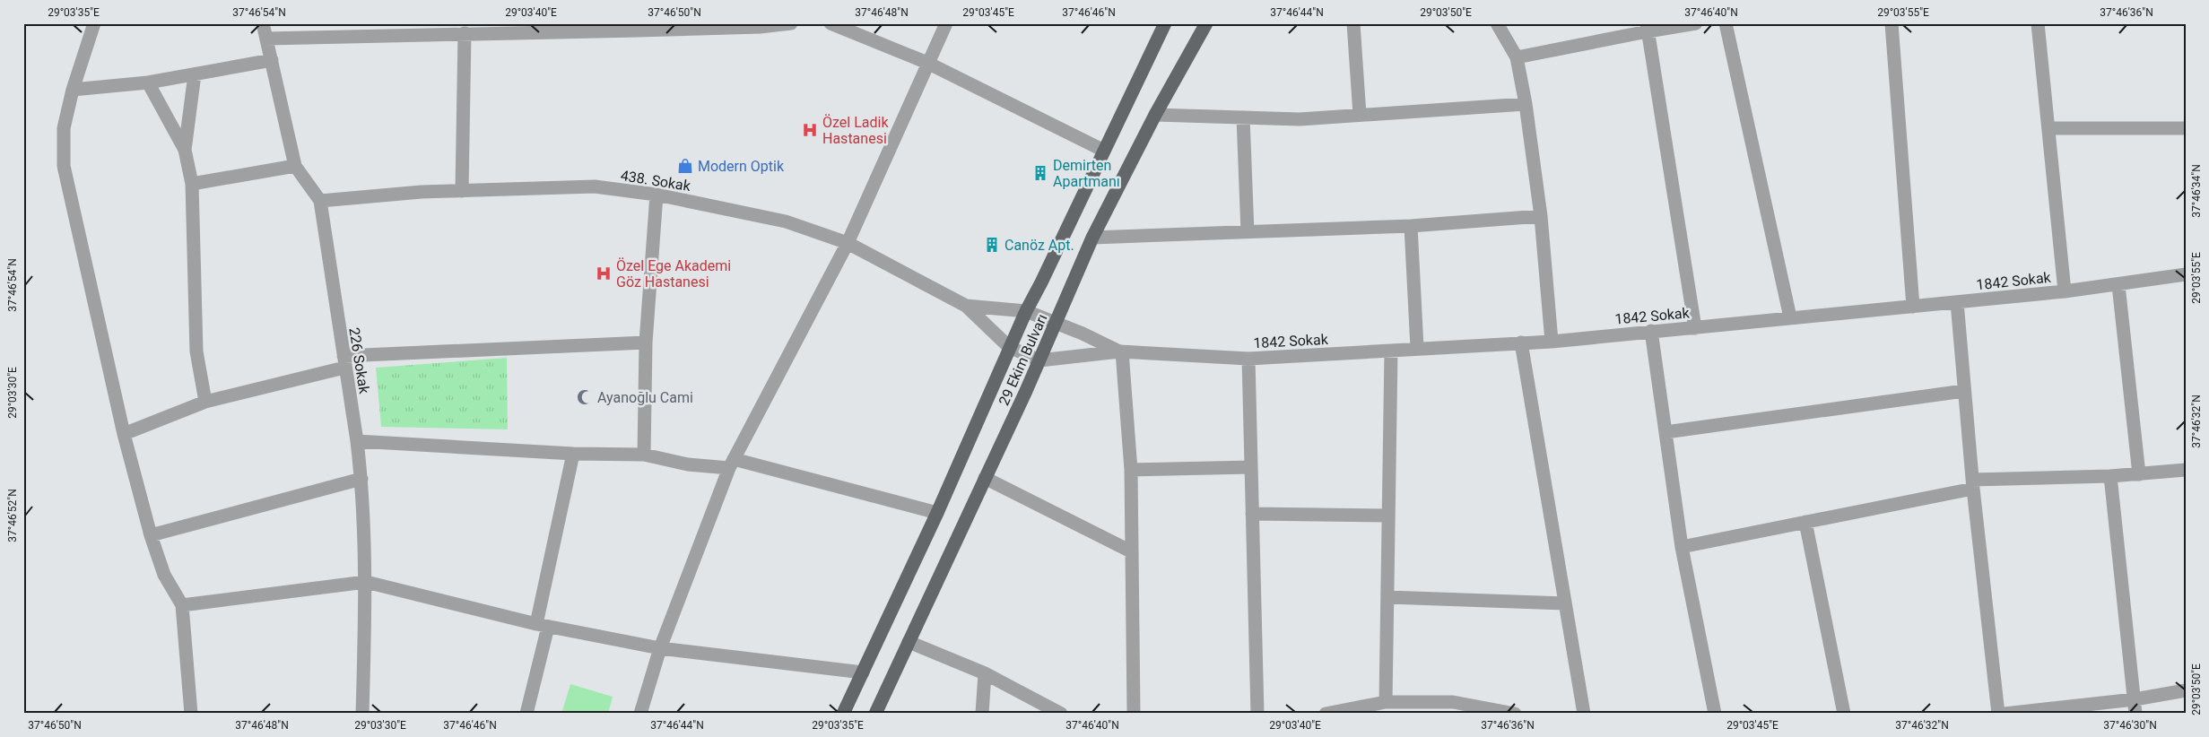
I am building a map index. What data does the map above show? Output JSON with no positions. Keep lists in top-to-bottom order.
{
  "streets": {
    "main road": ["29 Ekim Bulvarı"],
    "street": ["438. Sokak", "1842 Sokak", "226 Sokak"]
  },
  "crossings": [
    ["438. Sokak", "226 Sokak"]
  ],
  "places": {
    "hospital": ["Özel Ladik Hastanesi", "Özel Ege Akademi Göz Hastanesi"],
    "shop": ["Modern Optik"],
    "building": ["Demirten Apartmanı", "Canöz Apt."],
    "mosque": ["Ayanoğlu Cami"]
  },
  "coordinates": [
    "29°03'35\"E",
    "37°46'54\"N",
    "29°03'40\"E",
    "37°46'50\"N",
    "37°46'48\"N",
    "29°03'45\"E",
    "37°46'46\"N",
    "37°46'44\"N",
    "29°03'50\"E",
    "37°46'40\"N",
    "29°03'55\"E",
    "37°46'36\"N",
    "37°46'34\"N",
    "29°03'30\"E",
    "37°46'32\"N",
    "37°46'52\"N",
    "37°46'30\"N"
  ]
}
